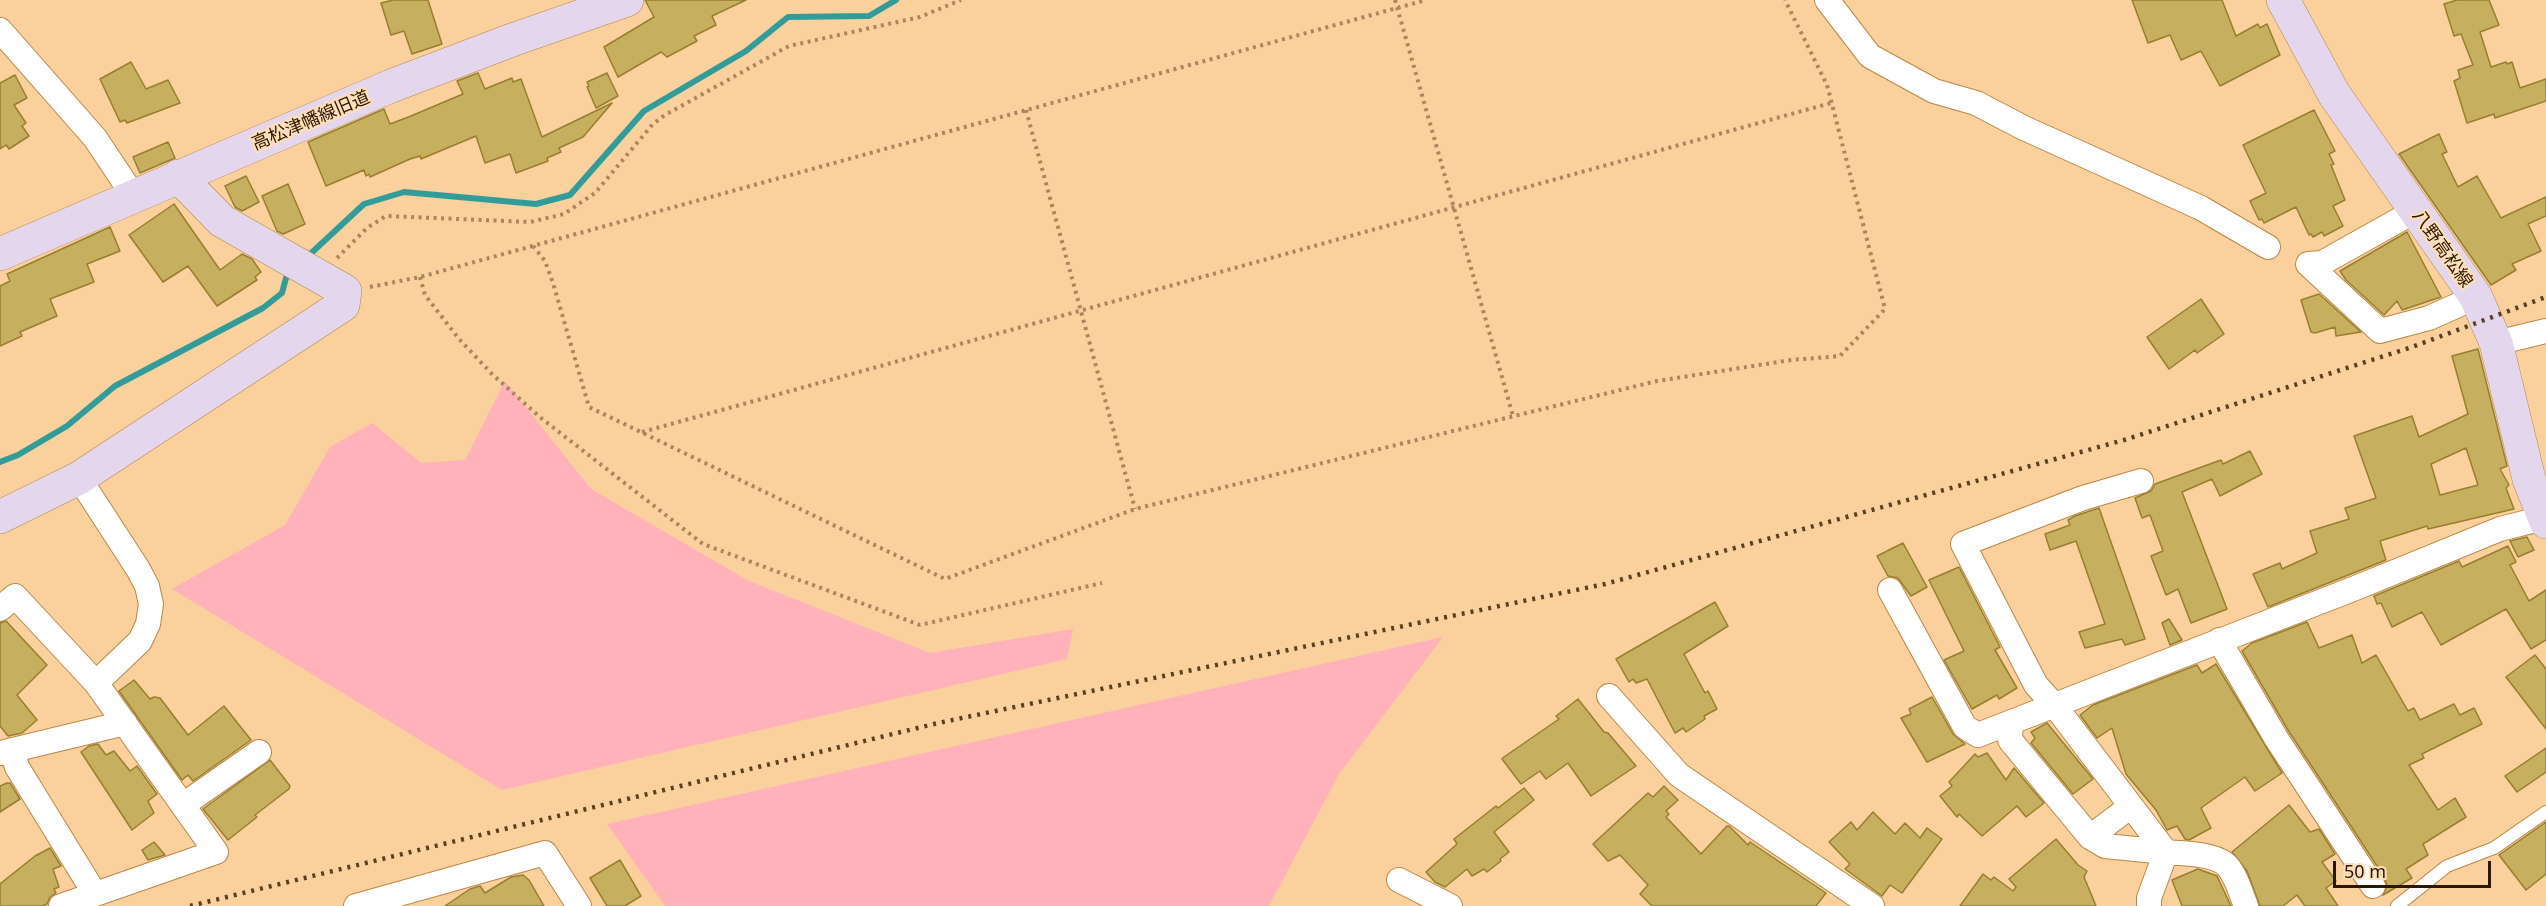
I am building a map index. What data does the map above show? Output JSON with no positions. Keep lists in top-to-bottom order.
{
  "streets": {
    "street": ["高松津幡線旧道", "八野高松線"]
  },
  "scale_bar": "50 m"
}
